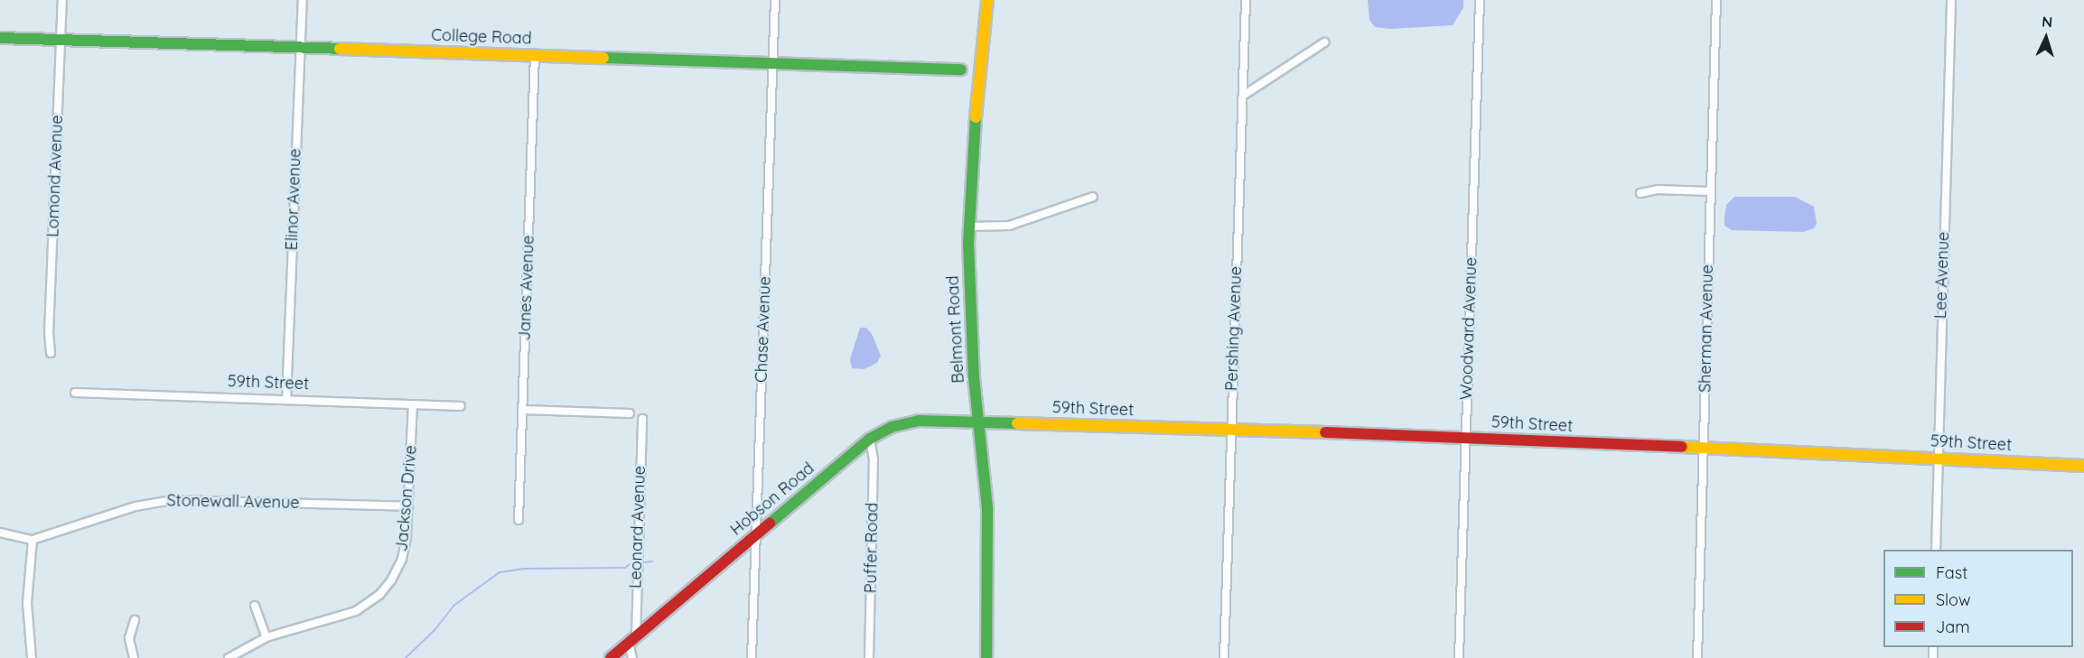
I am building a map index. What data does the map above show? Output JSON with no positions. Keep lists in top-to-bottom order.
{
  "streets": {
    "street": [
      "College Road",
      "Lomond Avenue",
      "Elinor Avenue",
      "Lee Avenue",
      "Janes Avenue",
      "Pershing Avenue",
      "Woodward Avenue",
      "Sherman Avenue",
      "Chase Avenue",
      "Belmont Road",
      "59th Street",
      "Jackson Drive",
      "Hobson Road",
      "Stonewall Avenue",
      "Leonard Avenue",
      "Puffer Road"
    ]
  },
  "crossings": [
    ["College Road", "Lomond Avenue"],
    ["College Road", "Elinor Avenue"],
    ["College Road", "Janes Avenue"],
    ["College Road", "Chase Avenue"],
    ["Elinor Avenue", "59th Street"],
    ["Lee Avenue", "59th Street"],
    ["Pershing Avenue", "59th Street"],
    ["Woodward Avenue", "59th Street"],
    ["Sherman Avenue", "59th Street"],
    ["Chase Avenue", "Hobson Road"],
    ["Belmont Road", "59th Street"],
    ["Belmont Road", "Hobson Road"],
    ["59th Street", "Jackson Drive"],
    ["59th Street", "Hobson Road"],
    ["Jackson Drive", "Stonewall Avenue"],
    ["Hobson Road", "Leonard Avenue"],
    ["Hobson Road", "Puffer Road"]
  ],
  "legend": ["Fast", "Slow", "Jam"],
  "north": "top"
}
